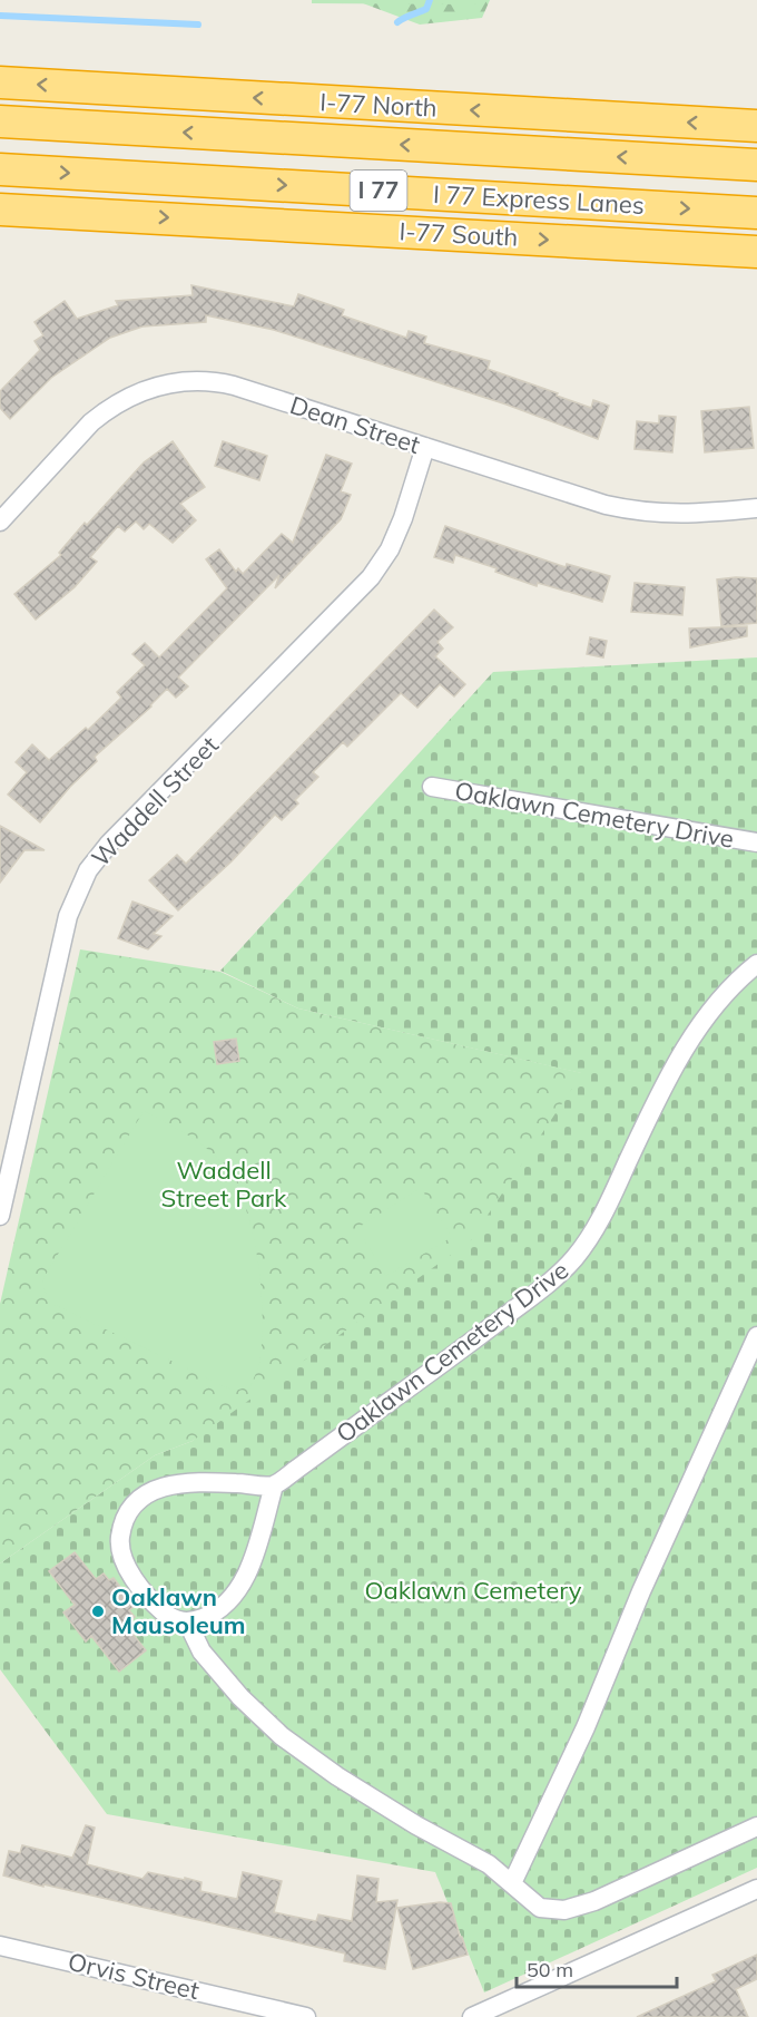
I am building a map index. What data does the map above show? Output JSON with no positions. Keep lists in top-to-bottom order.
{
  "streets": {
    "highway": [
      "I-77 North",
      "I 77",
      "I 77 Express Lanes",
      "I-77 South"
    ],
    "street": [
      "Dean Street",
      "Waddell Street",
      "Oaklawn Cemetery Drive",
      "Orvis Street"
    ]
  },
  "crossings": [
    ["Dean Street", "Waddell Street"]
  ],
  "one_way": ["I-77 North", "I-77 South"],
  "parks": ["Waddell Street Park", "Oaklawn Cemetery"],
  "places": ["Oaklawn Mausoleum"],
  "scale_bar": "50 m"
}
